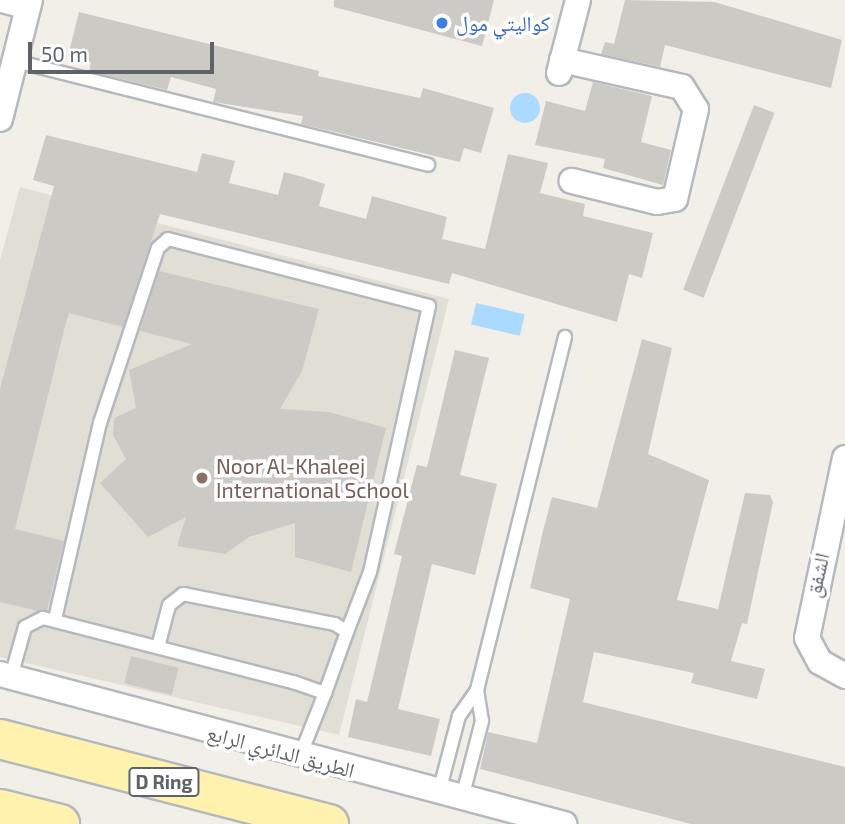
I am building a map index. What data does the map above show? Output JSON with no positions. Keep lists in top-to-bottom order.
{
  "streets": {
    "main road": ["D Ring"],
    "street": ["الشفق", "الطريق الدائري الرابع"]
  },
  "places": ["كواليتي مول", "Noor Al-Khaleej International School"],
  "scale_bar": "50 m"
}
